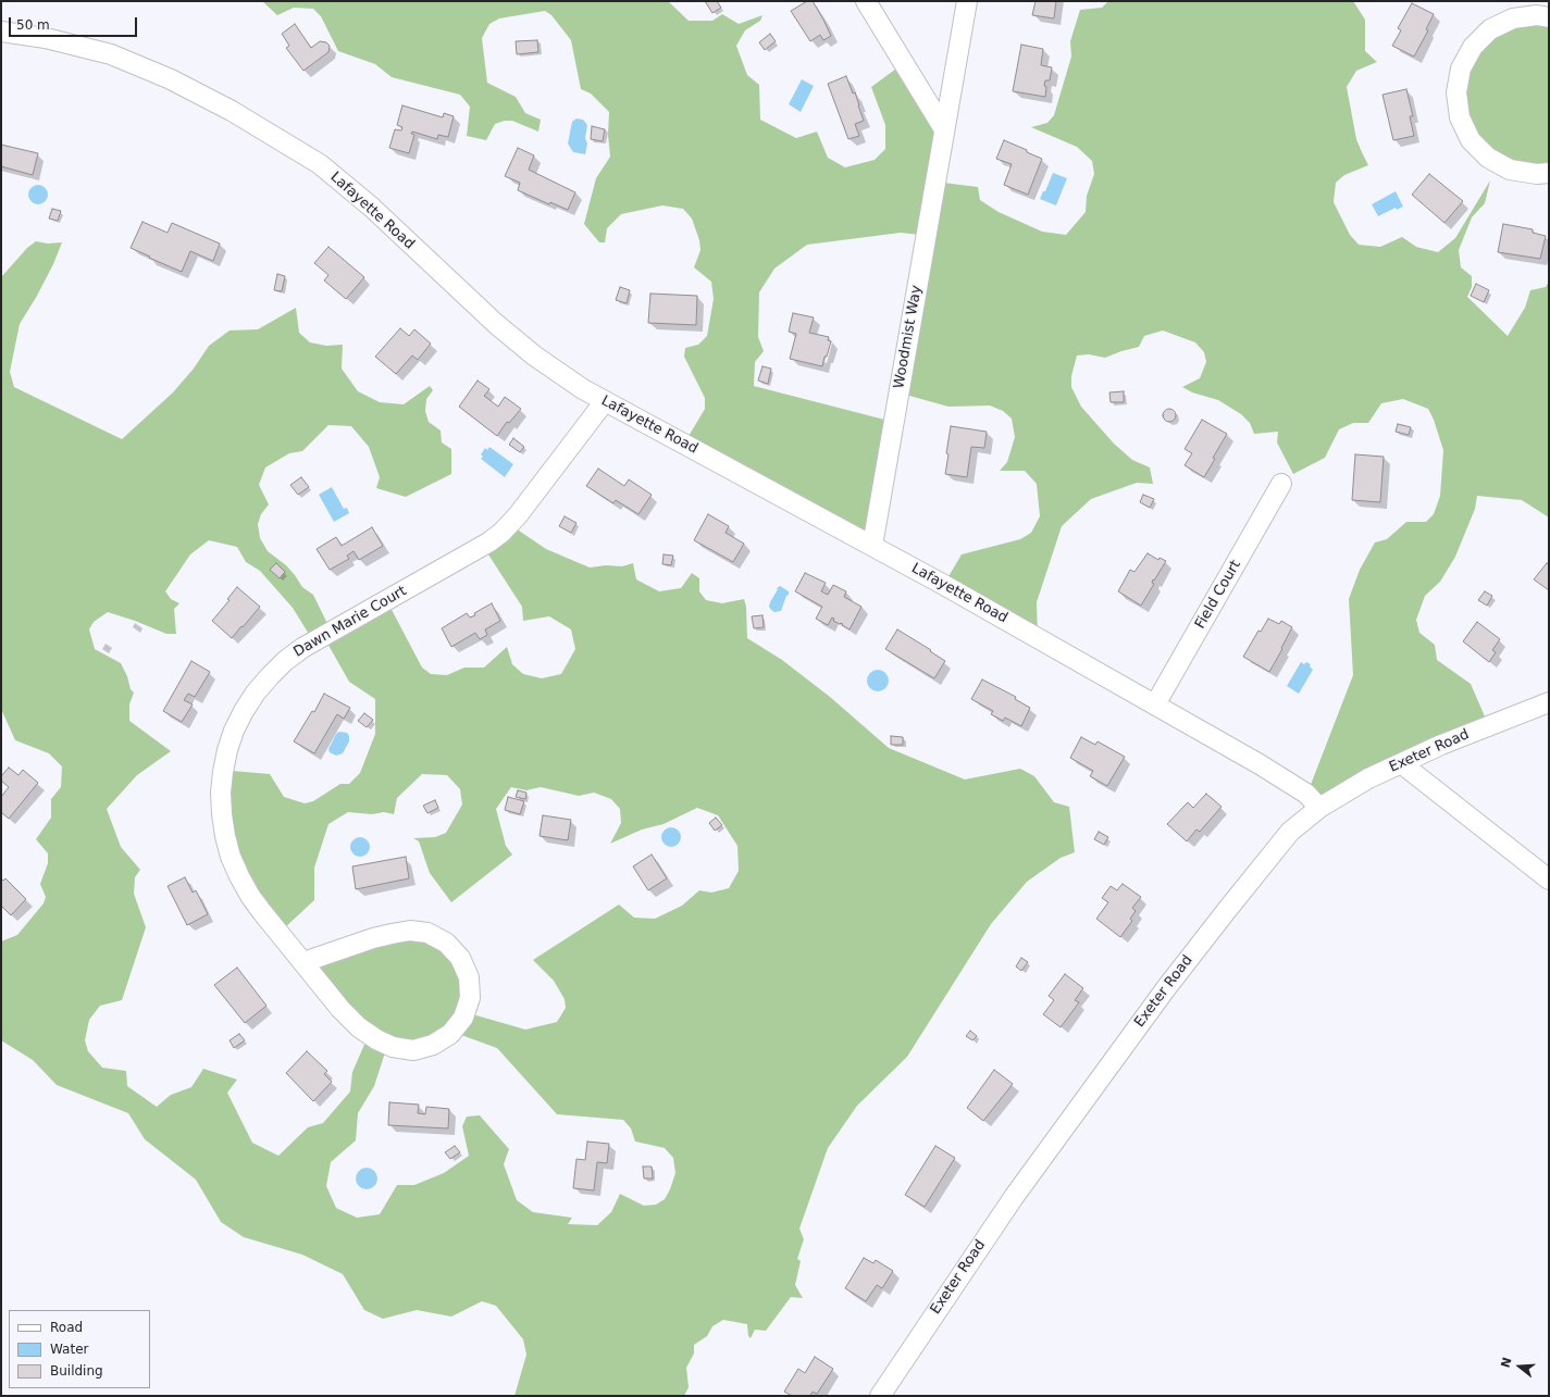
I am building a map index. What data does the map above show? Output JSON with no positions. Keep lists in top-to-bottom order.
{
  "streets": {
    "street": [
      "Lafayette Road",
      "Woodmist Way",
      "Field Court",
      "Dawn Marie Court",
      "Exeter Road"
    ]
  },
  "crossings": [
    ["Lafayette Road", "Woodmist Way"],
    ["Lafayette Road", "Field Court"],
    ["Lafayette Road", "Dawn Marie Court"],
    ["Lafayette Road", "Exeter Road"]
  ],
  "legend": ["Road", "Water", "Building"],
  "scale_bar": "50 m",
  "north": "left"
}
